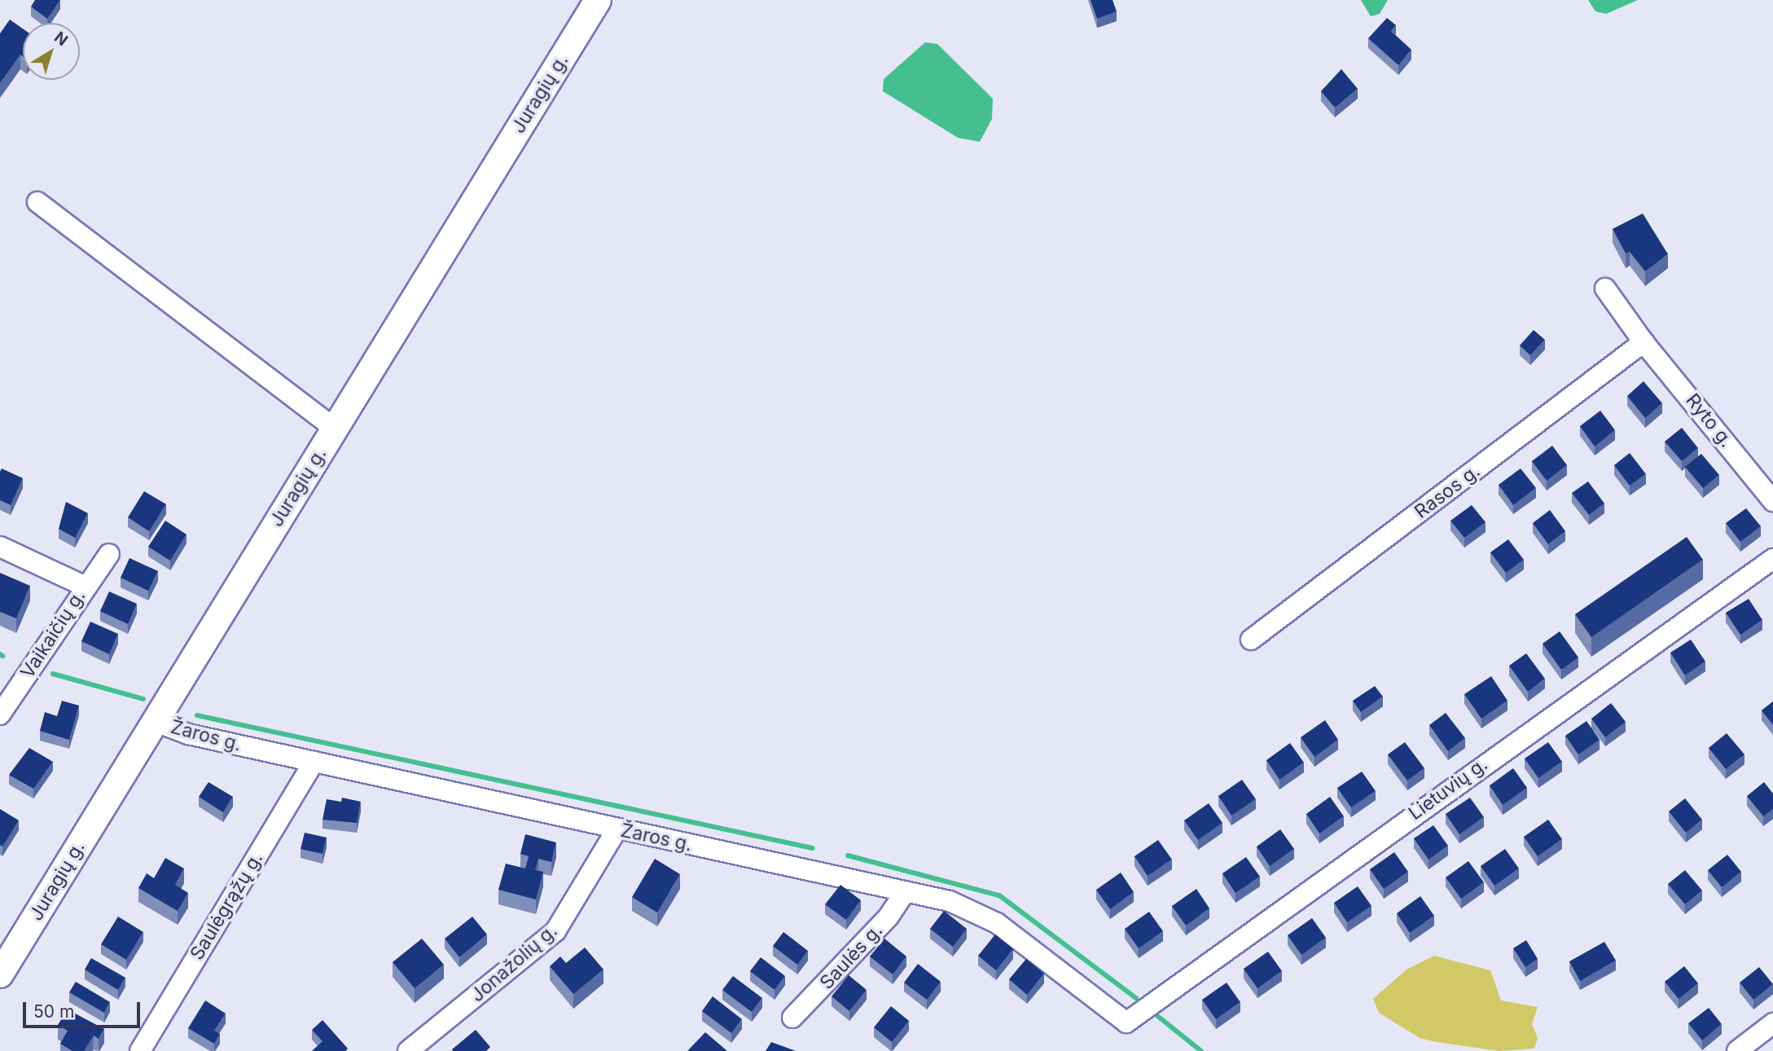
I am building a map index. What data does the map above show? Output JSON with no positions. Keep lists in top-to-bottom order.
{
  "streets": {
    "main road": ["Juragių g."],
    "street": [
      "Ryto g.",
      "Rasos g.",
      "Vaikaičių g.",
      "Žaros g.",
      "Lietuvių g.",
      "Saulėgrąžų g.",
      "Saulės g.",
      "Jonažolių g."
    ]
  },
  "crossings": [
    ["Juragių g.", "Žaros g."],
    ["Ryto g.", "Rasos g."],
    ["Žaros g.", "Lietuvių g."],
    ["Žaros g.", "Saulėgrąžų g."],
    ["Žaros g.", "Saulės g."],
    ["Žaros g.", "Jonažolių g."]
  ],
  "scale_bar": "50 m",
  "north": "top right"
}
